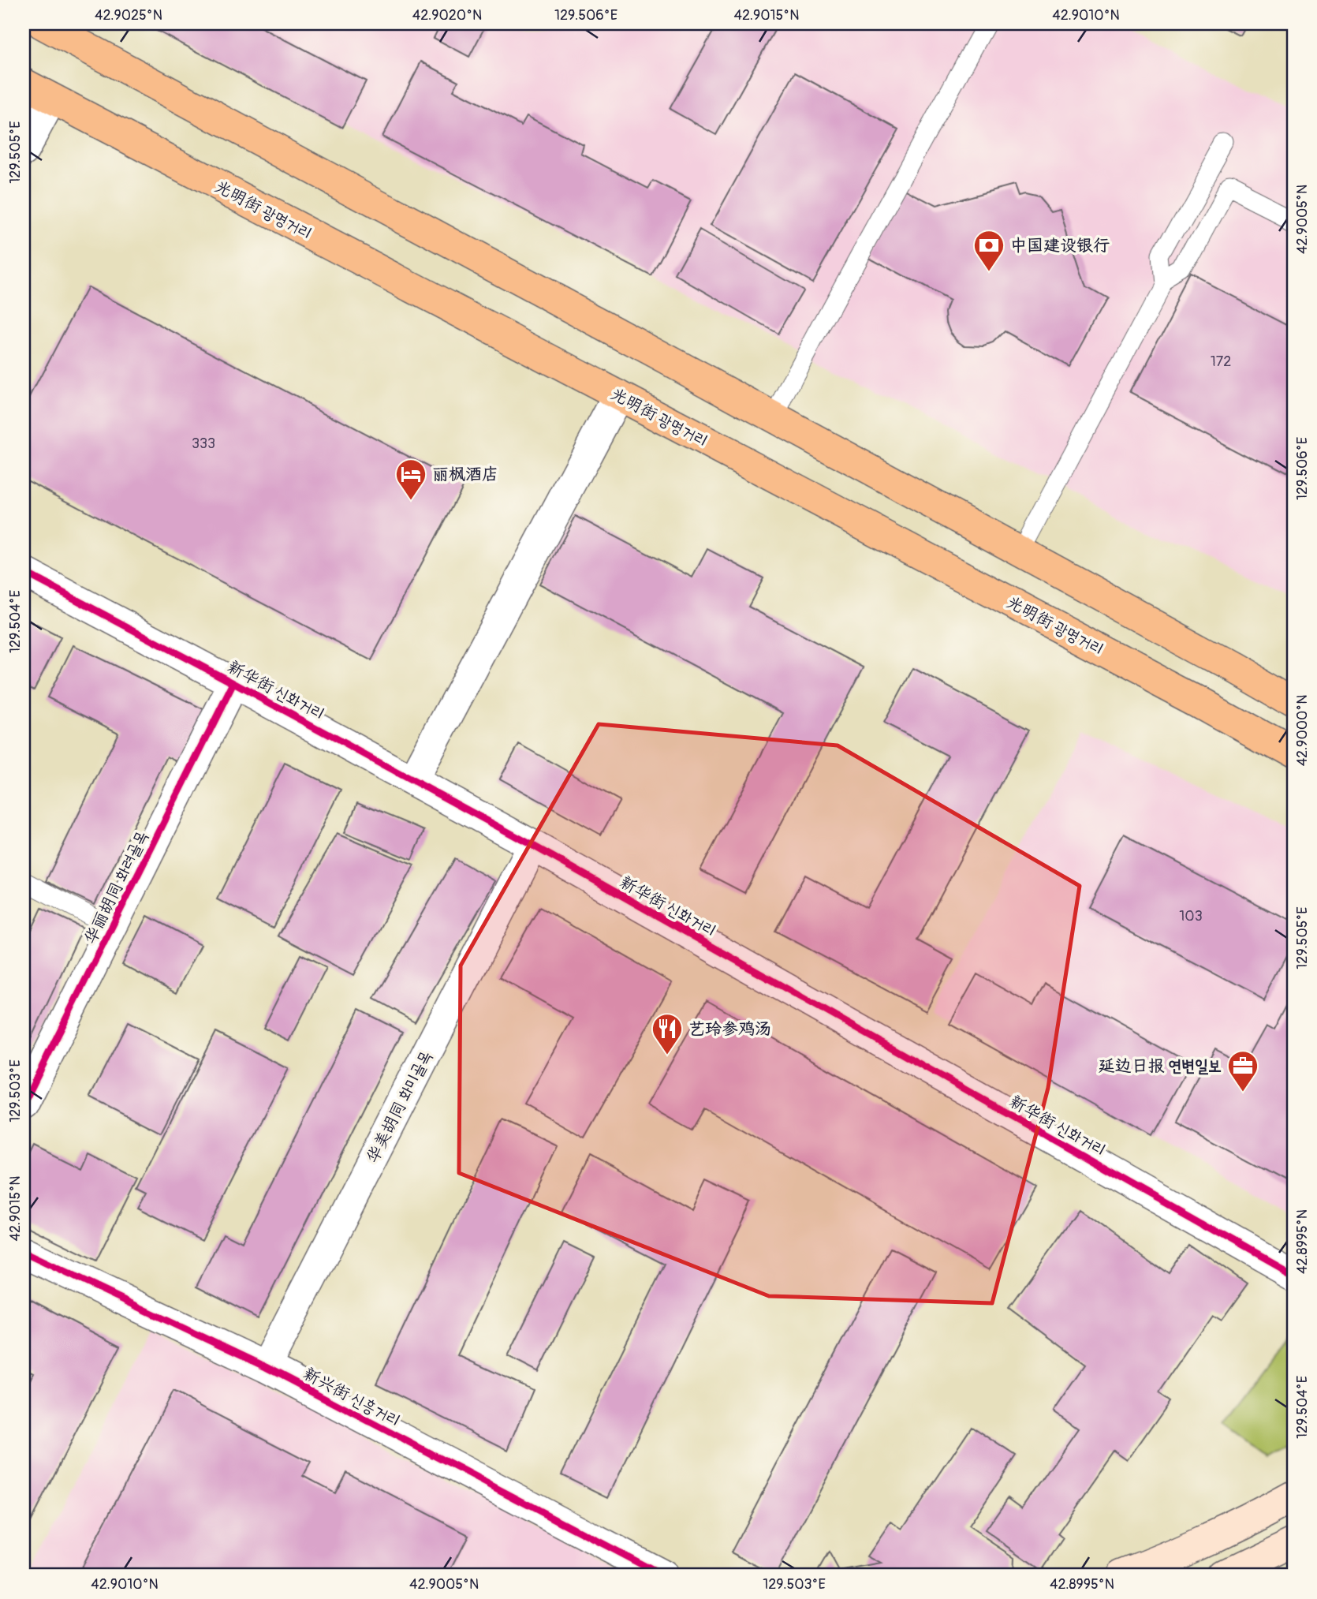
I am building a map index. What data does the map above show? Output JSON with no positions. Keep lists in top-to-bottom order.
{
  "streets": {
    "main road": ["光明街 광명거리"],
    "street": [
      "新华街 신화거리",
      "华丽胡同 화려골목",
      "华美胡同 화미골목",
      "新兴街 신흥거리"
    ]
  },
  "crossings": [
    ["新华街 신화거리", "华丽胡同 화려골목"],
    ["新华街 신화거리", "华美胡同 화미골목"],
    ["华美胡同 화미골목", "新兴街 신흥거리"]
  ],
  "places": {
    "bank": ["中国建设银行"],
    "hotel": ["丽枫酒店"],
    "restaurant": ["艺玲参鸡汤"],
    "office": ["延边日报 연변일보"]
  },
  "house_numbers": ["172", "333", "103"],
  "coordinates": [
    "42.9025°N",
    "42.9020°N",
    "129.506°E",
    "42.9015°N",
    "42.9010°N",
    "129.505°E",
    "42.9005°N",
    "129.504°E",
    "42.9000°N",
    "129.503°E",
    "42.8995°N"
  ]
}
